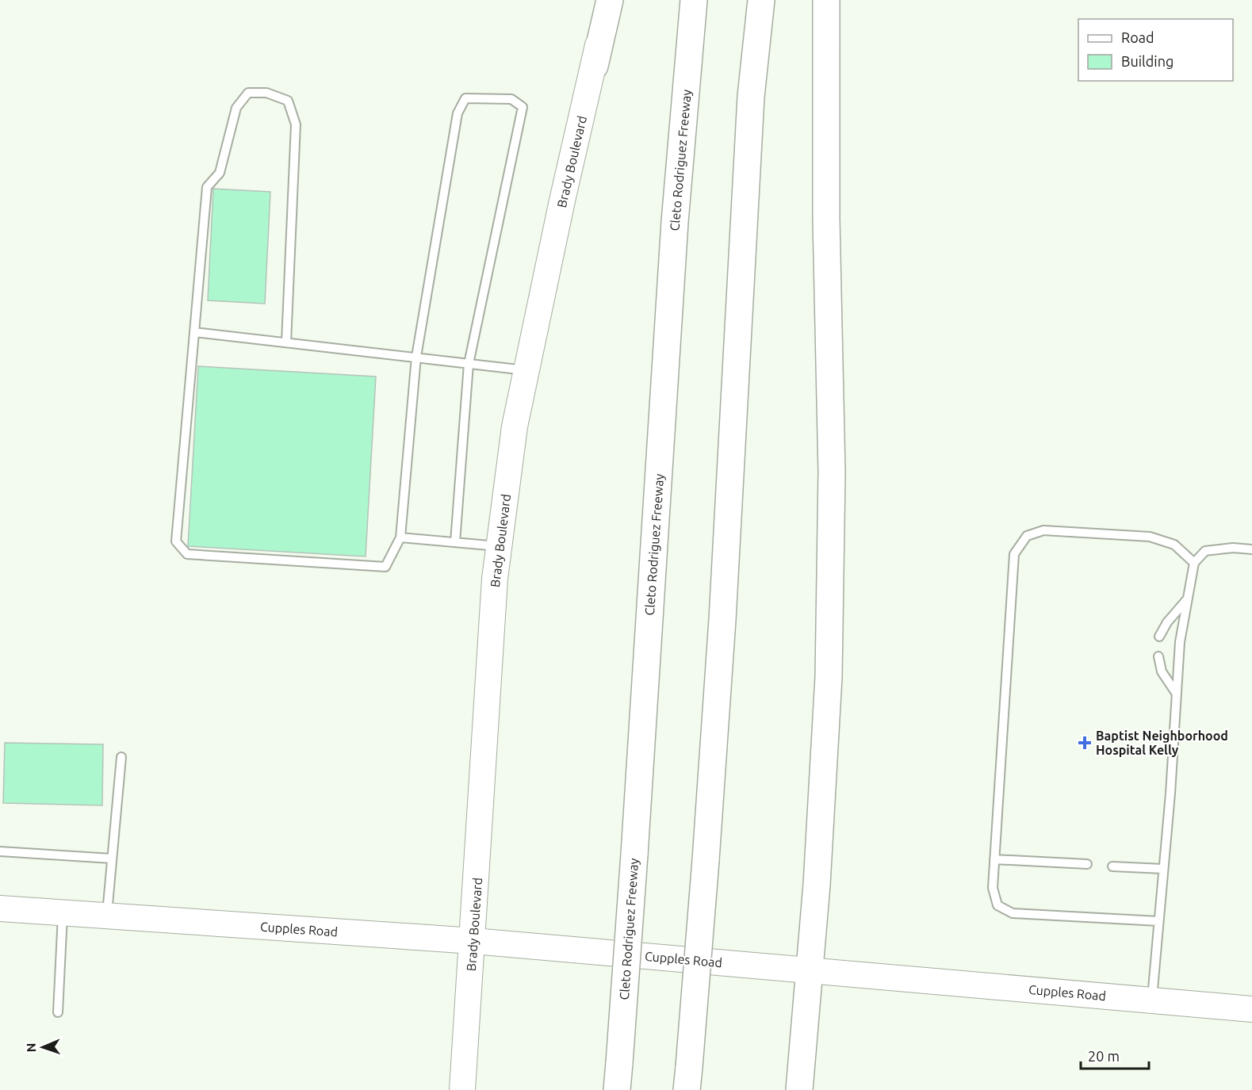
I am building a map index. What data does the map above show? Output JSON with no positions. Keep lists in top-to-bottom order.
{
  "streets": {
    "highway": ["Cleto Rodriguez Freeway"],
    "main road": ["Brady Boulevard", "Cupples Road"]
  },
  "crossings": [
    ["Brady Boulevard", "Cupples Road"]
  ],
  "places": {
    "health": ["Baptist Neighborhood Hospital Kelly"]
  },
  "legend": ["Road", "Building"],
  "scale_bar": "20 m",
  "north": "left"
}
